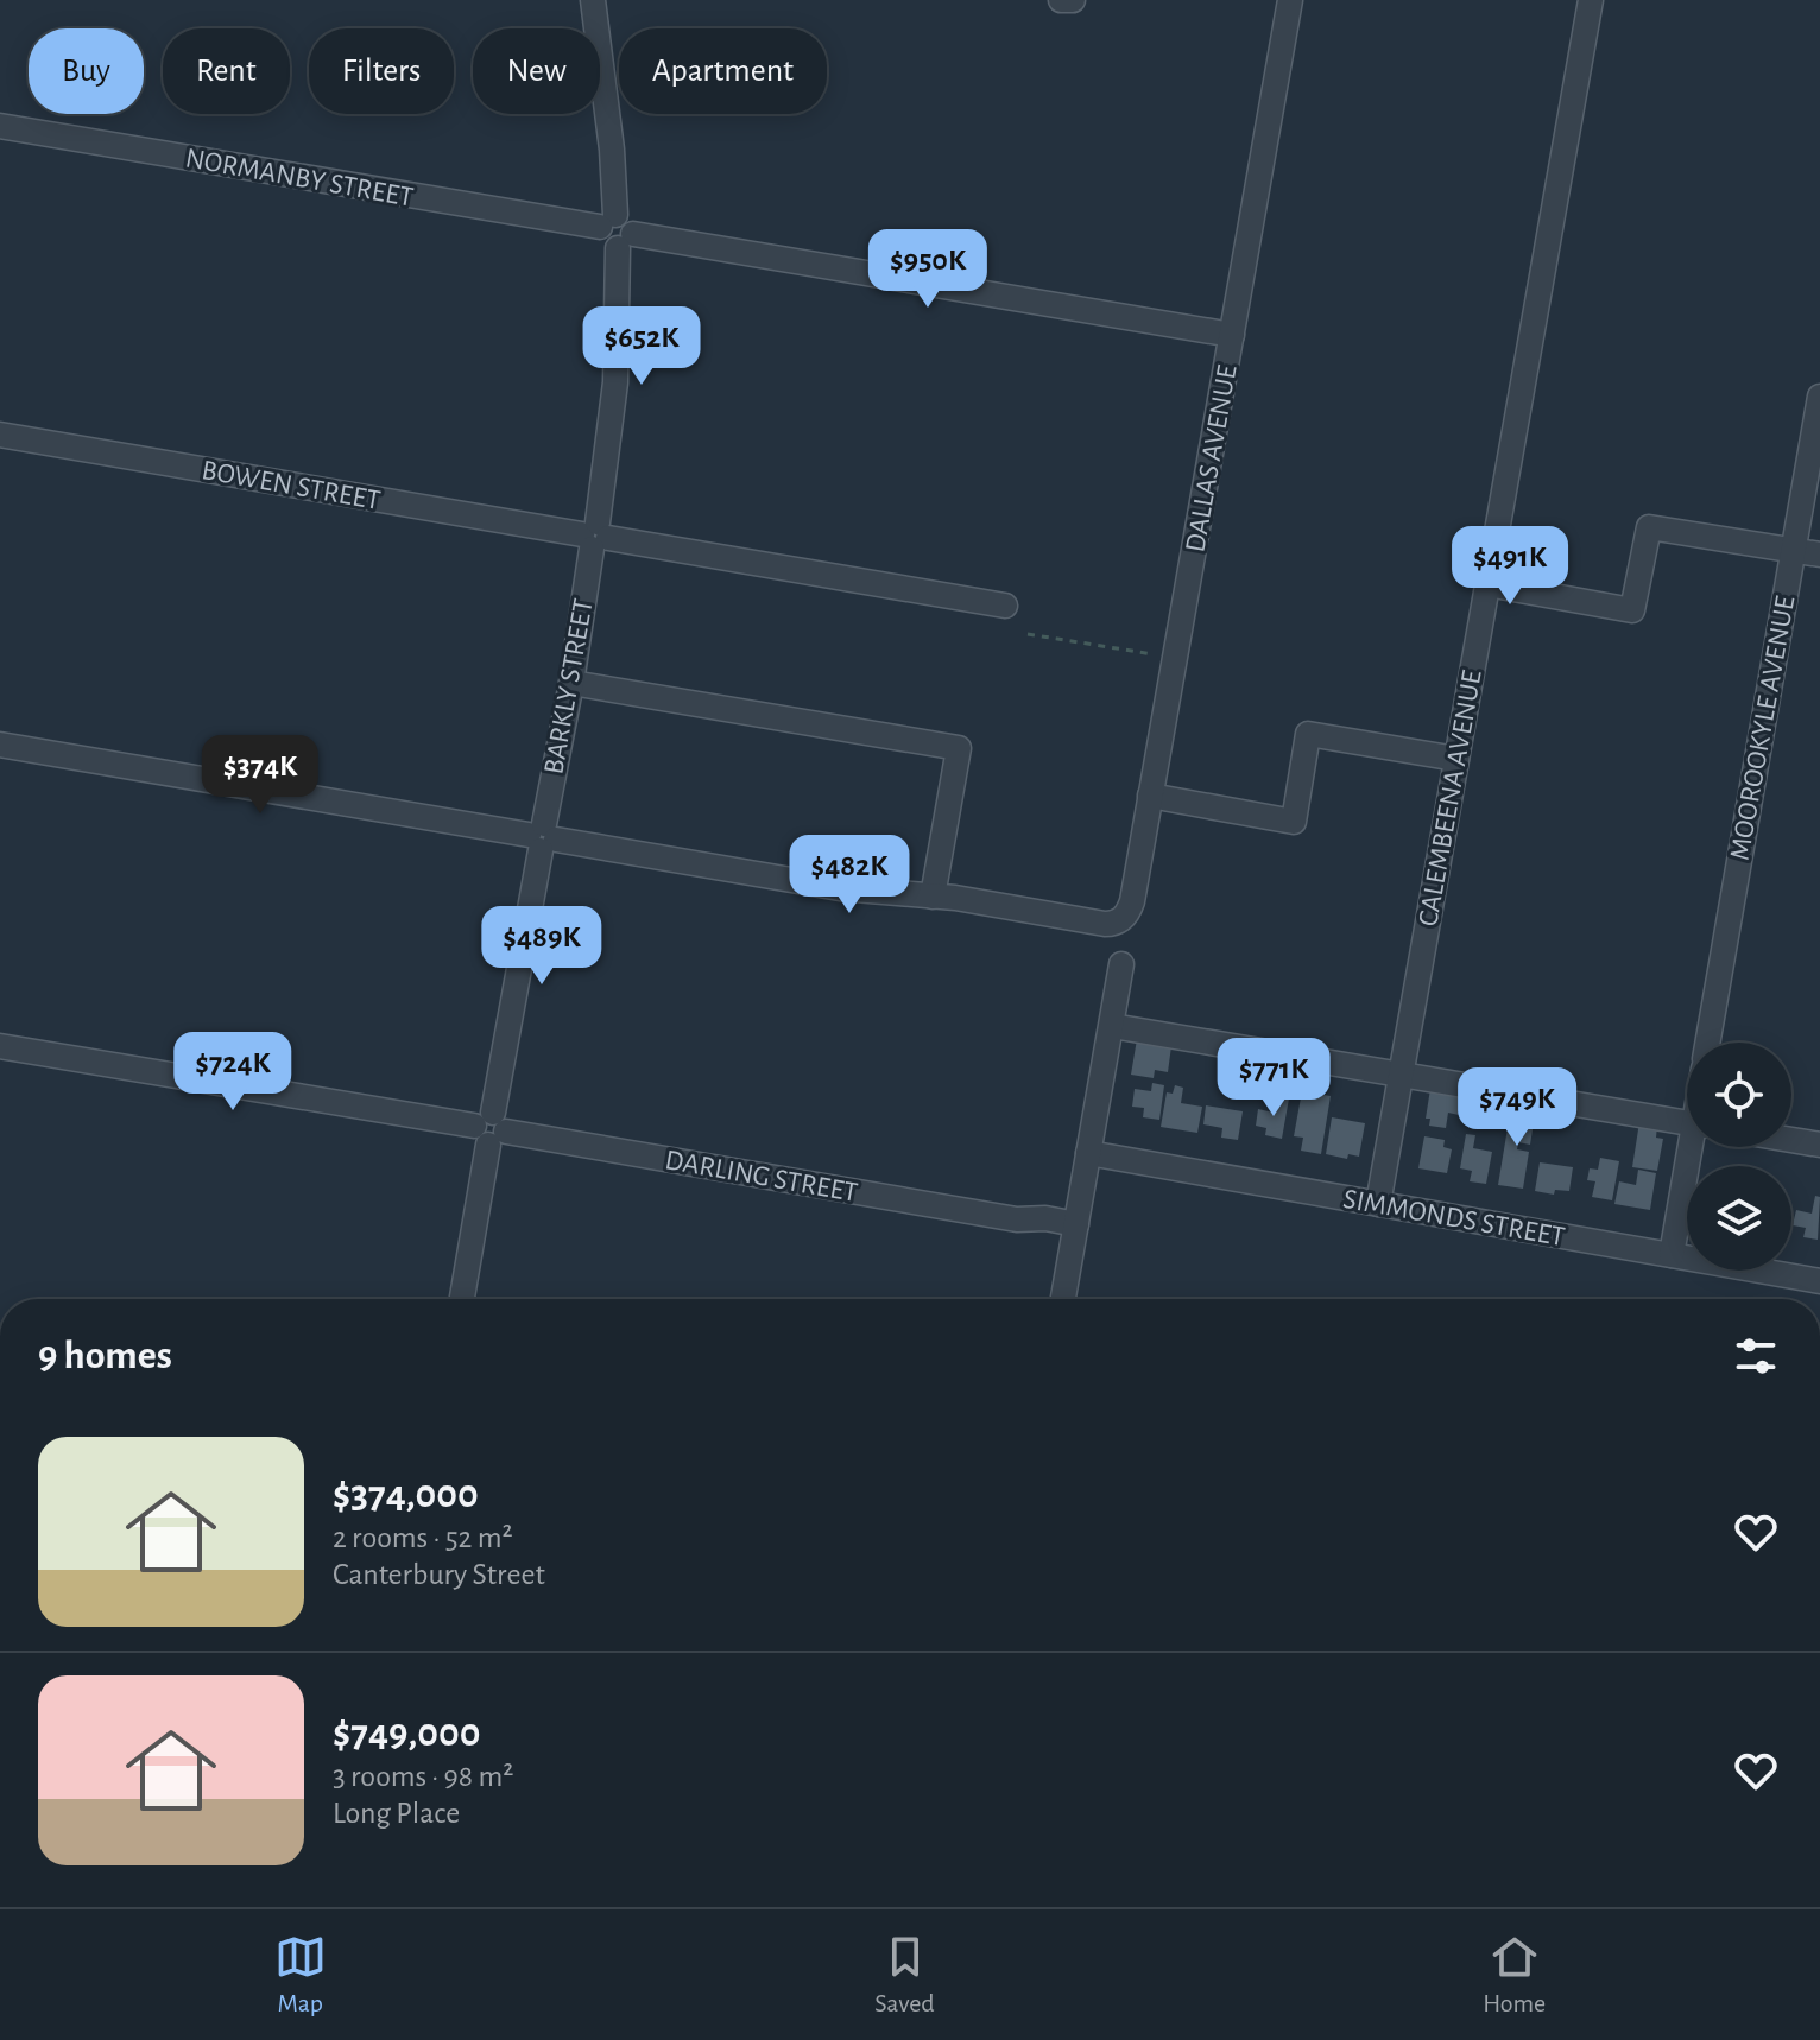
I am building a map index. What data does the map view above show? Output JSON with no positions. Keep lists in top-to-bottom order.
{
  "streets": {
    "street": [
      "NORMANBY STREET",
      "DALLAS AVENUE",
      "BOWEN STREET",
      "BARKLY STREET",
      "MOOROOKYLE AVENUE",
      "CALEMBEENA AVENUE",
      "DARLING STREET",
      "SIMMONDS STREET"
    ]
  },
  "crossings": [
    ["BOWEN STREET", "BARKLY STREET"],
    ["BARKLY STREET", "DARLING STREET"],
    ["CALEMBEENA AVENUE", "SIMMONDS STREET"]
  ],
  "page": {
    "chip": [
      "Buy",
      "Rent",
      "Filters",
      "New",
      "Apartment"
    ],
    "price": [
      "$950K",
      "$652K",
      "$491K",
      "$374K",
      "$482K",
      "$489K",
      "$724K",
      "$771K",
      "$749K"
    ],
    "heading": "9 homes",
    "list": [
      {
        "name": "$374,000",
        "note": "2 rooms · 52 m² · Canterbury Street"
      },
      {
        "name": "$749,000",
        "note": "3 rooms · 98 m² · Long Place"
      }
    ],
    "tabs": ["Map", "Saved", "Home"]
  }
}
